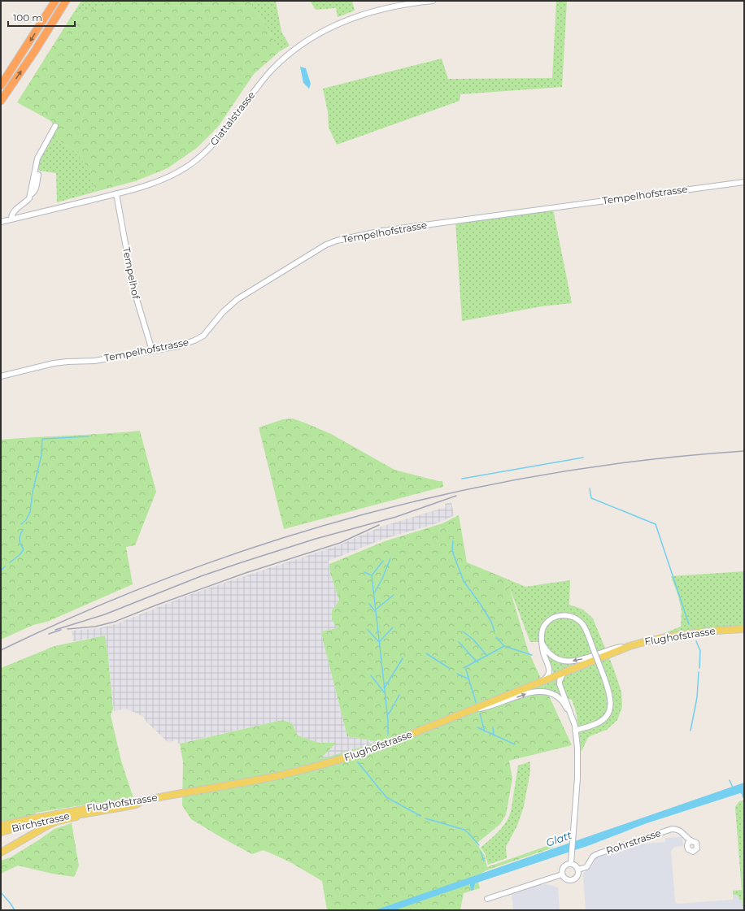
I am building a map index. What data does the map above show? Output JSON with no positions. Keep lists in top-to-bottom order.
{
  "streets": {
    "main road": ["Flughofstrasse", "Birchstrasse"],
    "street": [
      "Glattalstrasse",
      "Tempelhofstrasse",
      "Tempelhof",
      "Rohrstrasse"
    ]
  },
  "crossings": [
    ["Glattalstrasse", "Tempelhof"],
    ["Tempelhofstrasse", "Tempelhof"],
    ["Flughofstrasse", "Birchstrasse"]
  ],
  "water": ["Glatt"],
  "scale_bar": "100 m"
}
